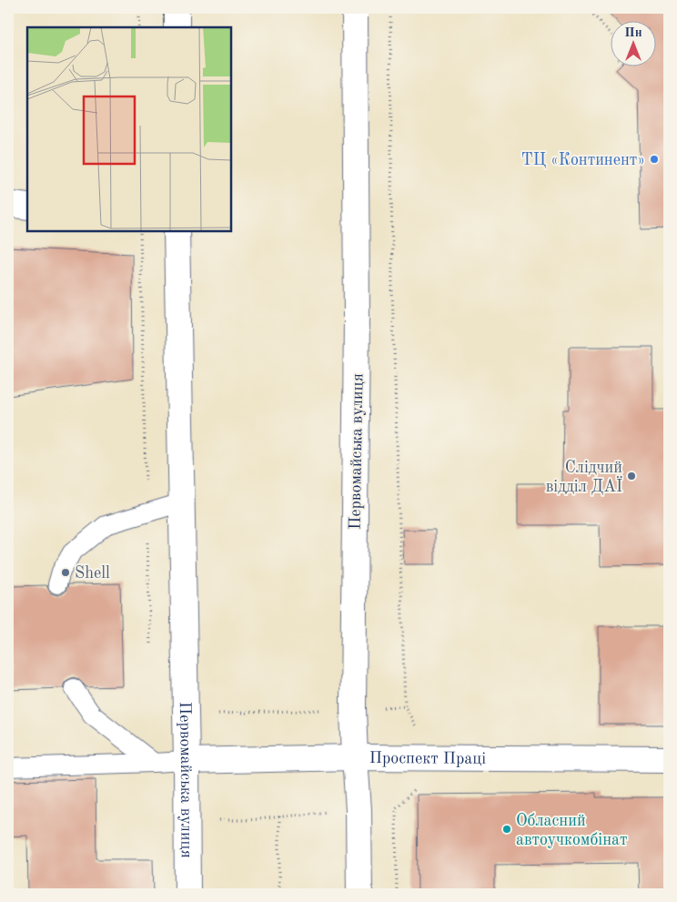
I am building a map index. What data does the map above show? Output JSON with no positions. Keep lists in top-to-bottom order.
{
  "streets": {
    "main road": ["Первомайська вулиця", "Проспект Праці"]
  },
  "crossings": [
    ["Первомайська вулиця", "Проспект Праці"]
  ],
  "places": [
    "ТЦ «Континент»",
    "Слідчий відділ ДАЇ",
    "Shell",
    "Обласний автоучкомбінат"
  ],
  "north": "top"
}
